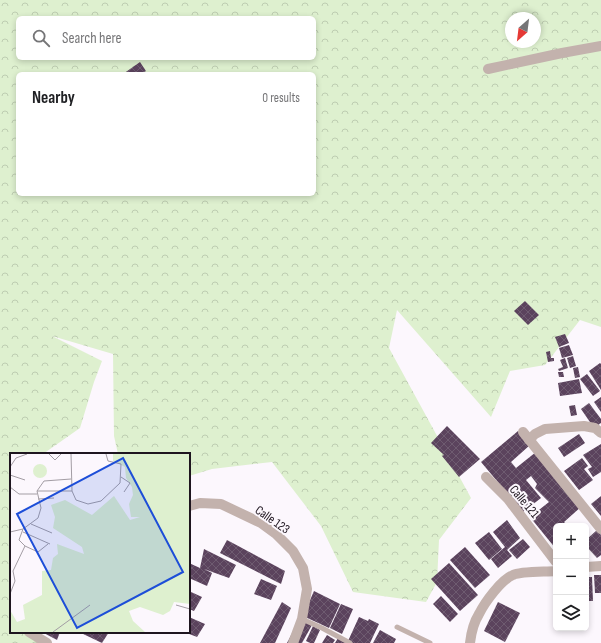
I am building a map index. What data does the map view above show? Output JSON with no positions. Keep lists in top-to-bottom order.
{
  "streets": {
    "street": ["Calle 121", "Calle 123"]
  },
  "north": "bottom left",
  "page": {
    "search": "Search here",
    "heading": ["Nearby", "0 results"],
    "map_buttons": ["+", "−"]
  }
}
